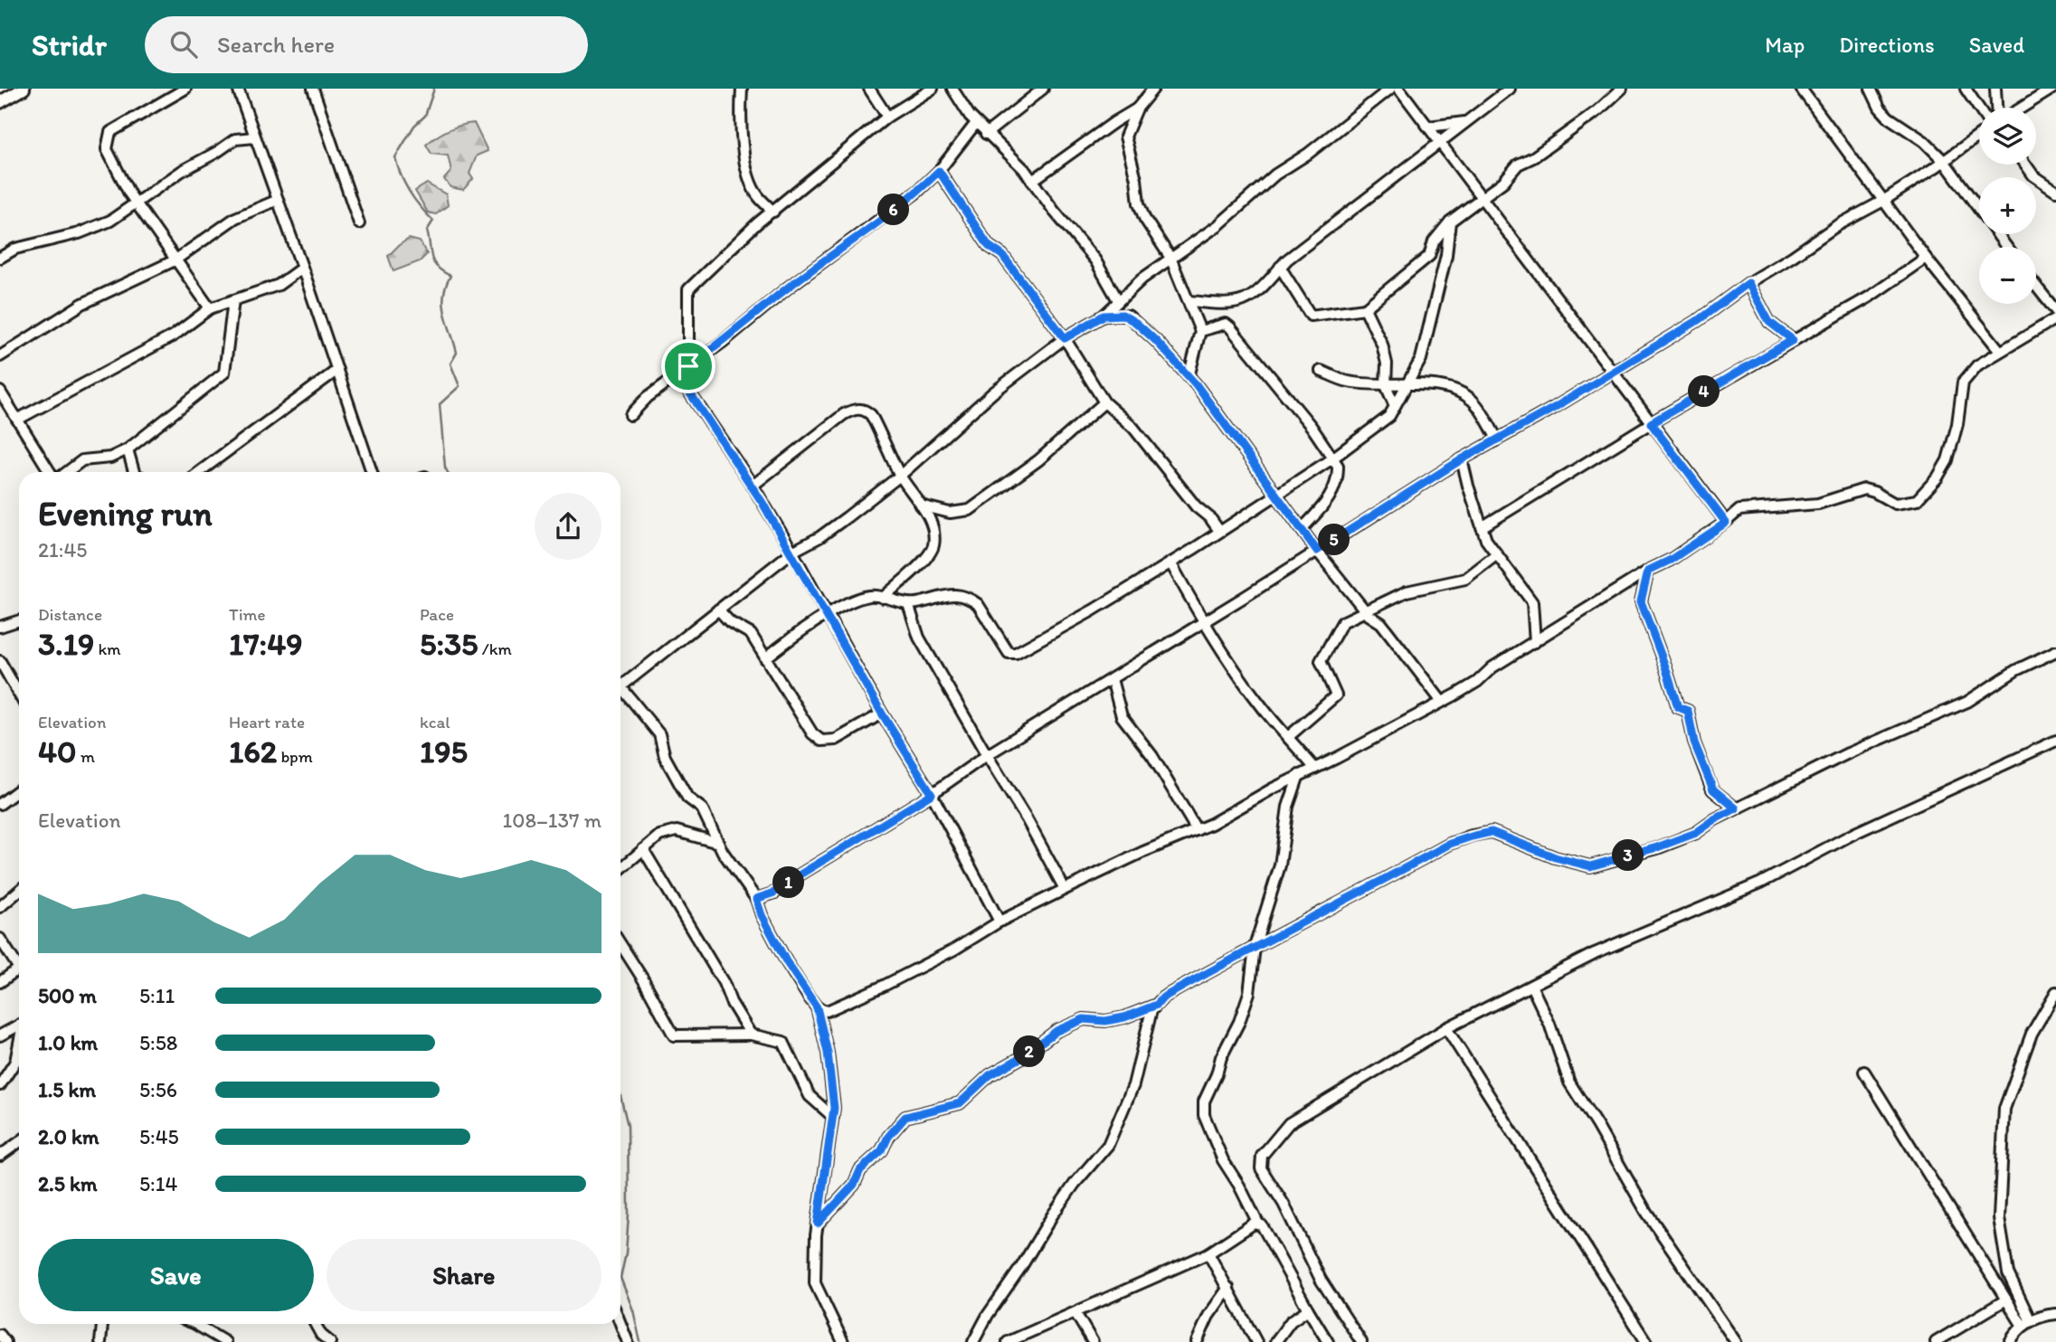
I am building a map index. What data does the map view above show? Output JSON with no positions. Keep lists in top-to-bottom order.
{
  "page": {
    "header": "Stridr",
    "search": "Search here",
    "nav": ["Map", "Directions", "Saved"],
    "map_buttons": ["+", "−"],
    "pins": [
      "6",
      "4",
      "5",
      "3",
      "1",
      "2"
    ],
    "heading": ["Evening run", "21:45"],
    "stats": [
      ["Distance", "3.19 km"],
      ["Time", "17:49"],
      ["Pace", "5:35 /km"],
      ["Elevation", "40 m"],
      ["Heart rate", "162 bpm"],
      ["kcal", "195"]
    ],
    "chart": ["Elevation", "108–137 m"],
    "list": [
      {
        "name": "500 m",
        "note": "5:11"
      },
      {
        "name": "1.0 km",
        "note": "5:58"
      },
      {
        "name": "1.5 km",
        "note": "5:56"
      },
      {
        "name": "2.0 km",
        "note": "5:45"
      },
      {
        "name": "2.5 km",
        "note": "5:14"
      }
    ],
    "buttons": ["Save", "Share"]
  }
}
